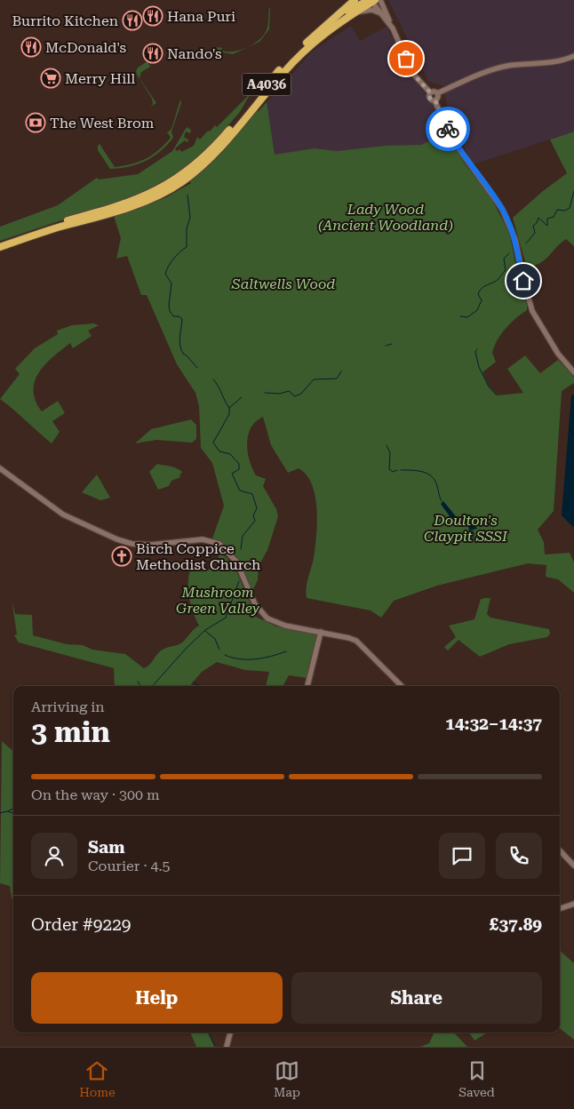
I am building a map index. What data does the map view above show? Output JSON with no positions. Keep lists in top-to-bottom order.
{
  "streets": {
    "highway": ["A4036"]
  },
  "parks": [
    "Lady Wood (Ancient Woodland)",
    "Saltwells Wood",
    "Doulton's Claypit SSSI",
    "Mushroom Green Valley"
  ],
  "places": {
    "restaurant": [
      "Hana Puri",
      "Burrito Kitchen",
      "McDonald's",
      "Nando's"
    ],
    "supermarket": ["Merry Hill"],
    "bank": ["The West Brom"],
    "church": ["Birch Coppice Methodist Church"]
  },
  "page": {
    "heading": ["3 min", "Arriving in", "14:32–14:37"],
    "panel": [
      "Sam",
      "Courier · 4.5",
      "Order #9229",
      "£37.89"
    ],
    "bar": "On the way · 300 m",
    "buttons": ["Help", "Share"],
    "tabs": ["Home", "Map", "Saved"]
  }
}
